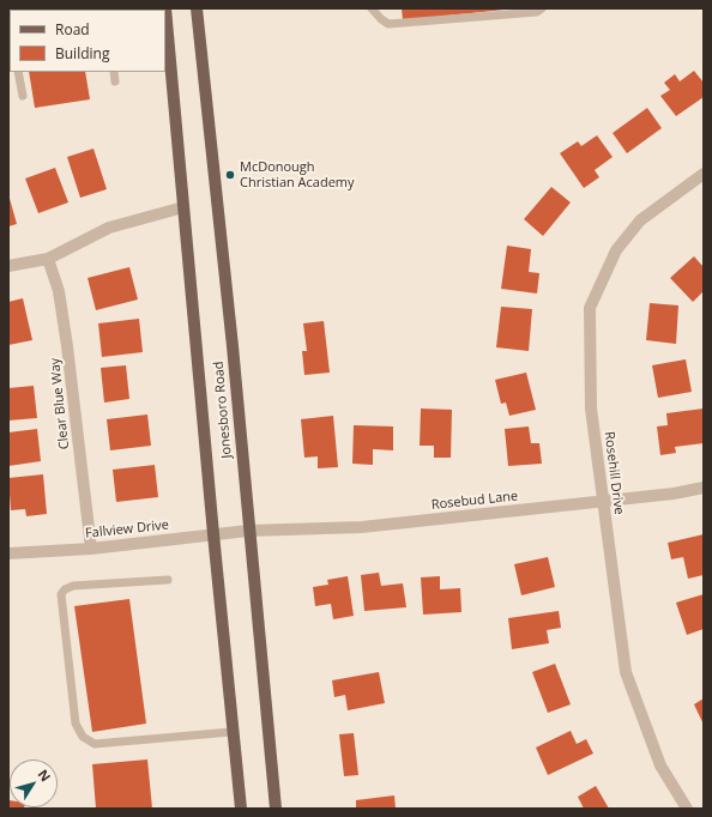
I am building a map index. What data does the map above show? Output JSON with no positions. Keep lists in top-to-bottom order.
{
  "streets": {
    "main road": ["Jonesboro Road"],
    "street": [
      "Clear Blue Way",
      "Rosehill Drive",
      "Rosebud Lane",
      "Fallview Drive"
    ]
  },
  "crossings": [
    ["Clear Blue Way", "Fallview Drive"],
    ["Jonesboro Road", "Rosebud Lane"],
    ["Jonesboro Road", "Fallview Drive"],
    ["Rosehill Drive", "Rosebud Lane"],
    ["Rosebud Lane", "Fallview Drive"]
  ],
  "places": ["McDonough Christian Academy"],
  "legend": ["Road", "Building"],
  "north": "top right"
}
